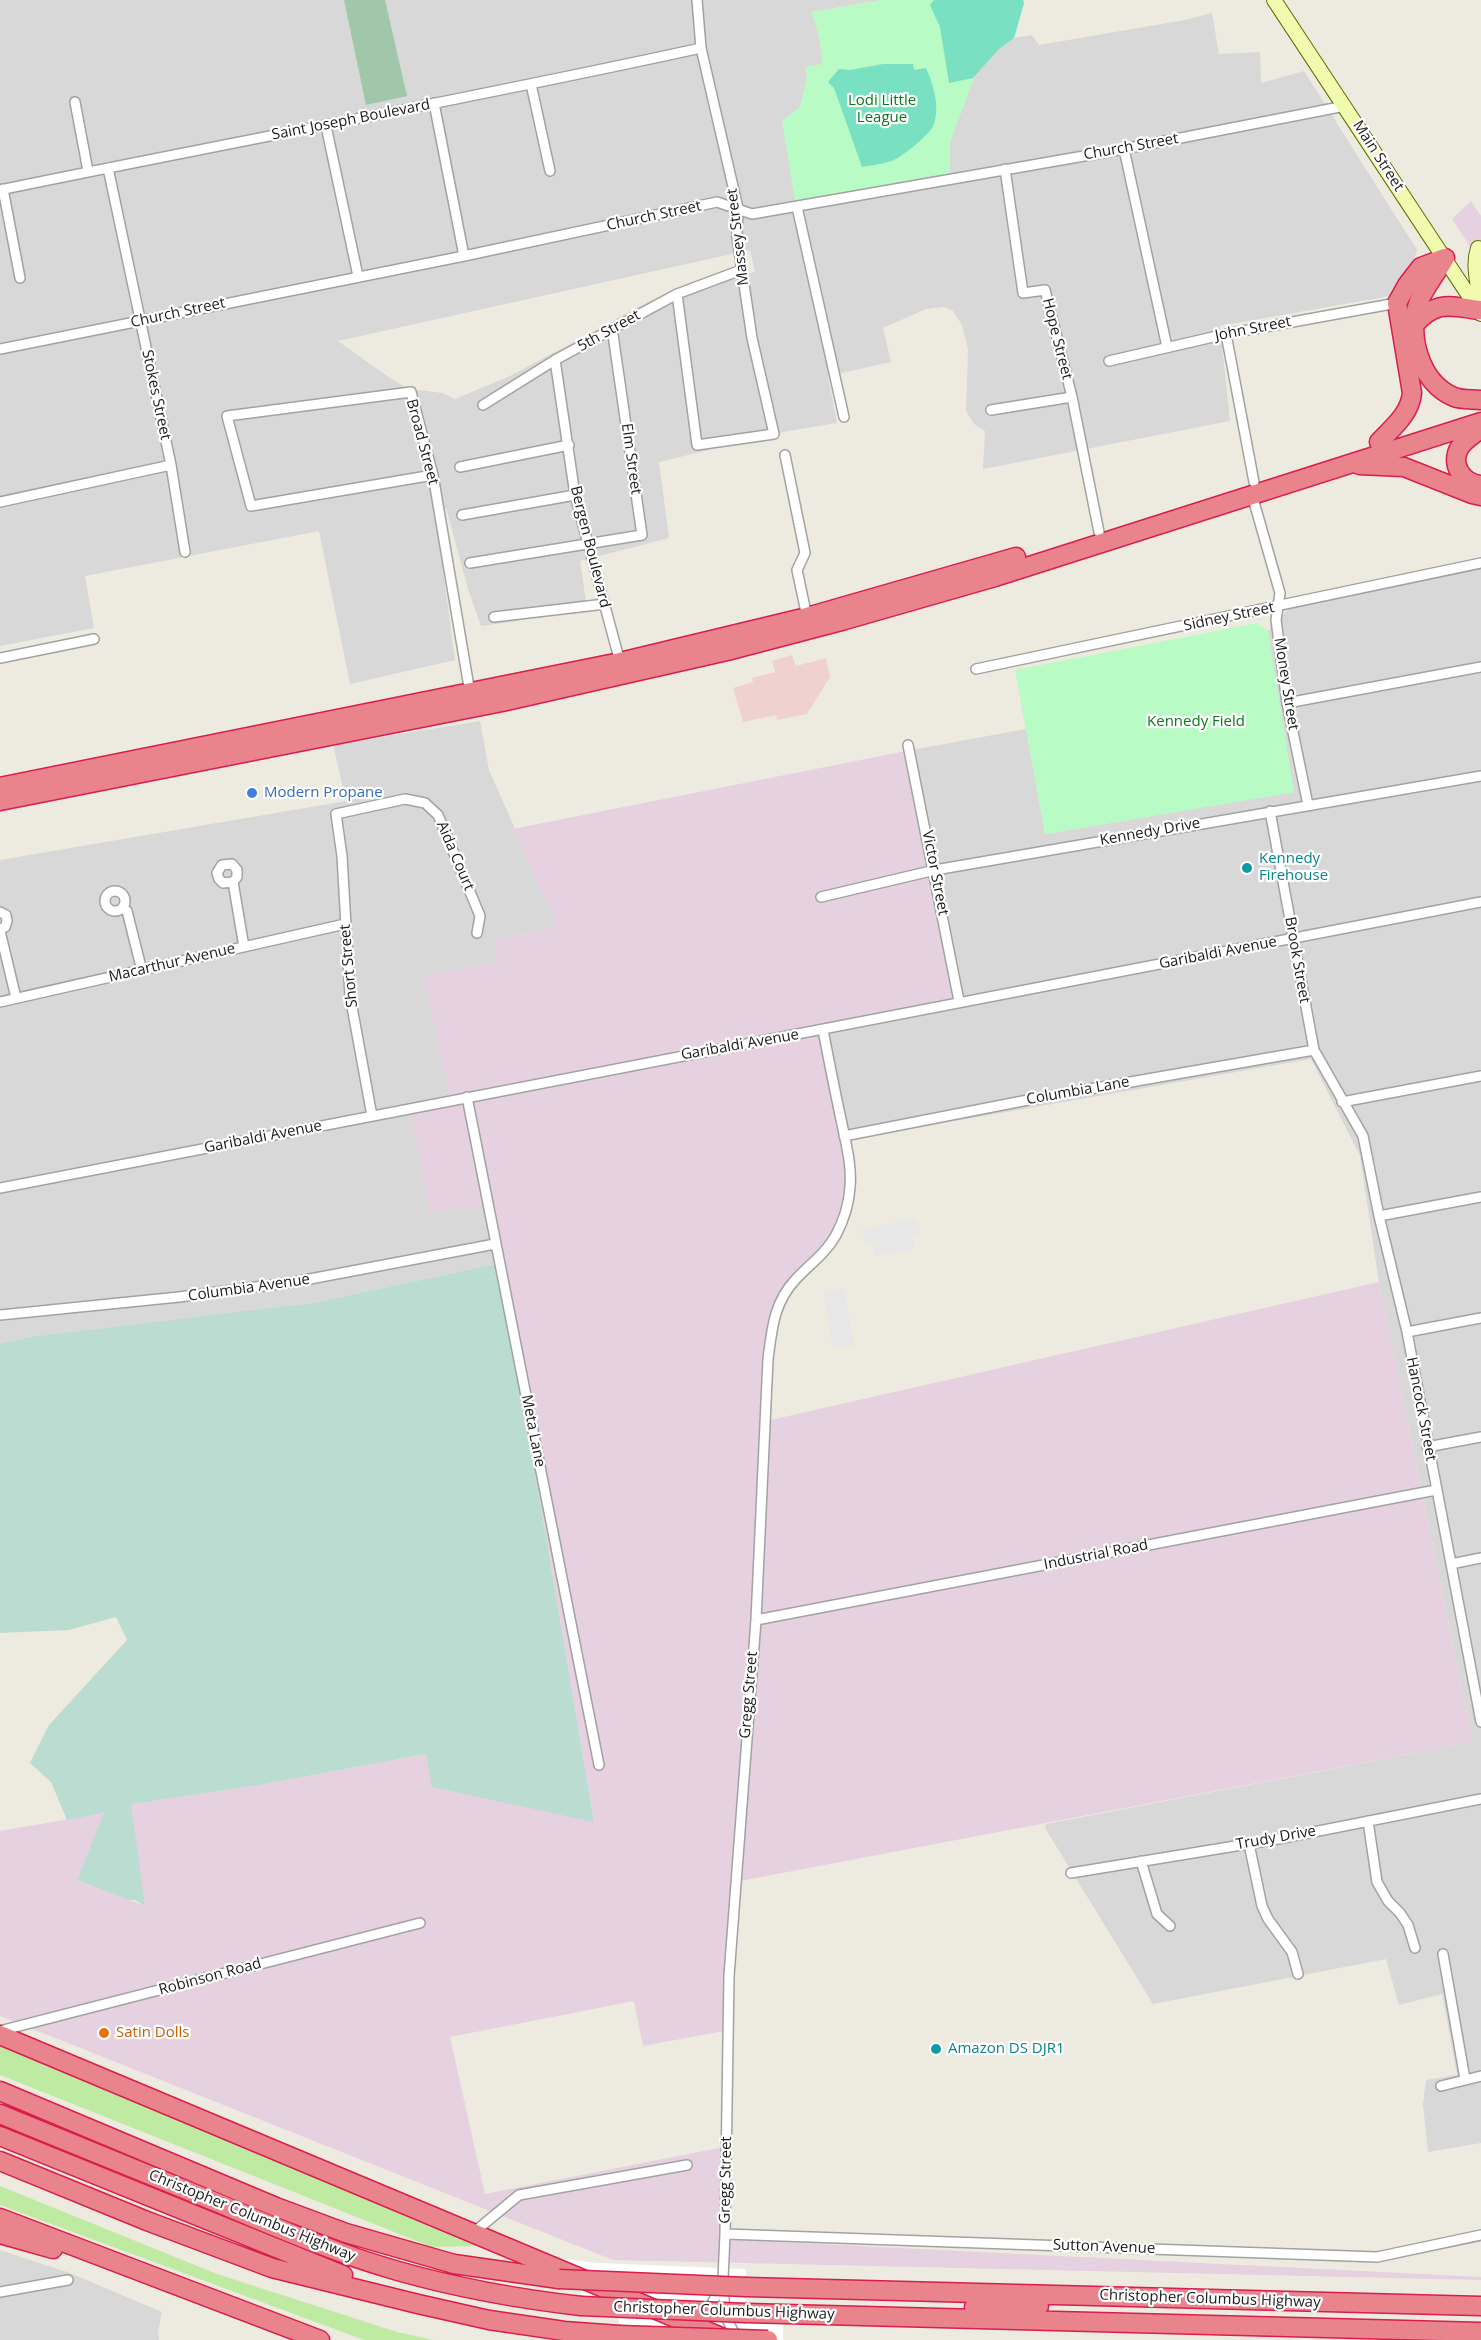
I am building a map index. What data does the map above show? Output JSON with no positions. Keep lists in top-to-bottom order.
{
  "streets": {
    "highway": ["Christopher Columbus Highway"],
    "main road": ["Main Street"],
    "street": [
      "Saint Joseph Boulevard",
      "Church Street",
      "Massey Street",
      "John Street",
      "5th Street",
      "Hope Street",
      "Stokes Street",
      "Broad Street",
      "Elm Street",
      "Bergen Boulevard",
      "Sidney Street",
      "Money Street",
      "Kennedy Drive",
      "Aida Court",
      "Victor Street",
      "Garibaldi Avenue",
      "Brook Street",
      "Macarthur Avenue",
      "Short Street",
      "Columbia Lane",
      "Columbia Avenue",
      "Hancock Street",
      "Meta Lane",
      "Industrial Road",
      "Gregg Street",
      "Trudy Drive",
      "Robinson Road",
      "Sutton Avenue"
    ]
  },
  "crossings": [
    ["Saint Joseph Boulevard", "Massey Street"],
    ["Saint Joseph Boulevard", "Stokes Street"],
    ["Church Street", "Main Street"],
    ["Church Street", "Massey Street"],
    ["Church Street", "Hope Street"],
    ["Church Street", "Stokes Street"],
    ["Massey Street", "5th Street"],
    ["John Street", "Money Street"],
    ["5th Street", "Elm Street"],
    ["5th Street", "Bergen Boulevard"],
    ["Elm Street", "Bergen Boulevard"],
    ["Sidney Street", "Money Street"],
    ["Money Street", "Kennedy Drive"],
    ["Kennedy Drive", "Victor Street"],
    ["Kennedy Drive", "Brook Street"],
    ["Aida Court", "Short Street"],
    ["Victor Street", "Garibaldi Avenue"],
    ["Garibaldi Avenue", "Brook Street"],
    ["Garibaldi Avenue", "Short Street"],
    ["Garibaldi Avenue", "Meta Lane"],
    ["Garibaldi Avenue", "Gregg Street"],
    ["Brook Street", "Columbia Lane"],
    ["Brook Street", "Hancock Street"],
    ["Macarthur Avenue", "Short Street"],
    ["Columbia Lane", "Gregg Street"],
    ["Columbia Avenue", "Meta Lane"],
    ["Hancock Street", "Industrial Road"],
    ["Industrial Road", "Gregg Street"],
    ["Gregg Street", "Sutton Avenue"]
  ],
  "parks": ["Lodi Little League", "Kennedy Field"],
  "places": [
    "Modern Propane",
    "Kennedy Firehouse",
    "Satin Dolls",
    "Amazon DS DJR1"
  ]
}
